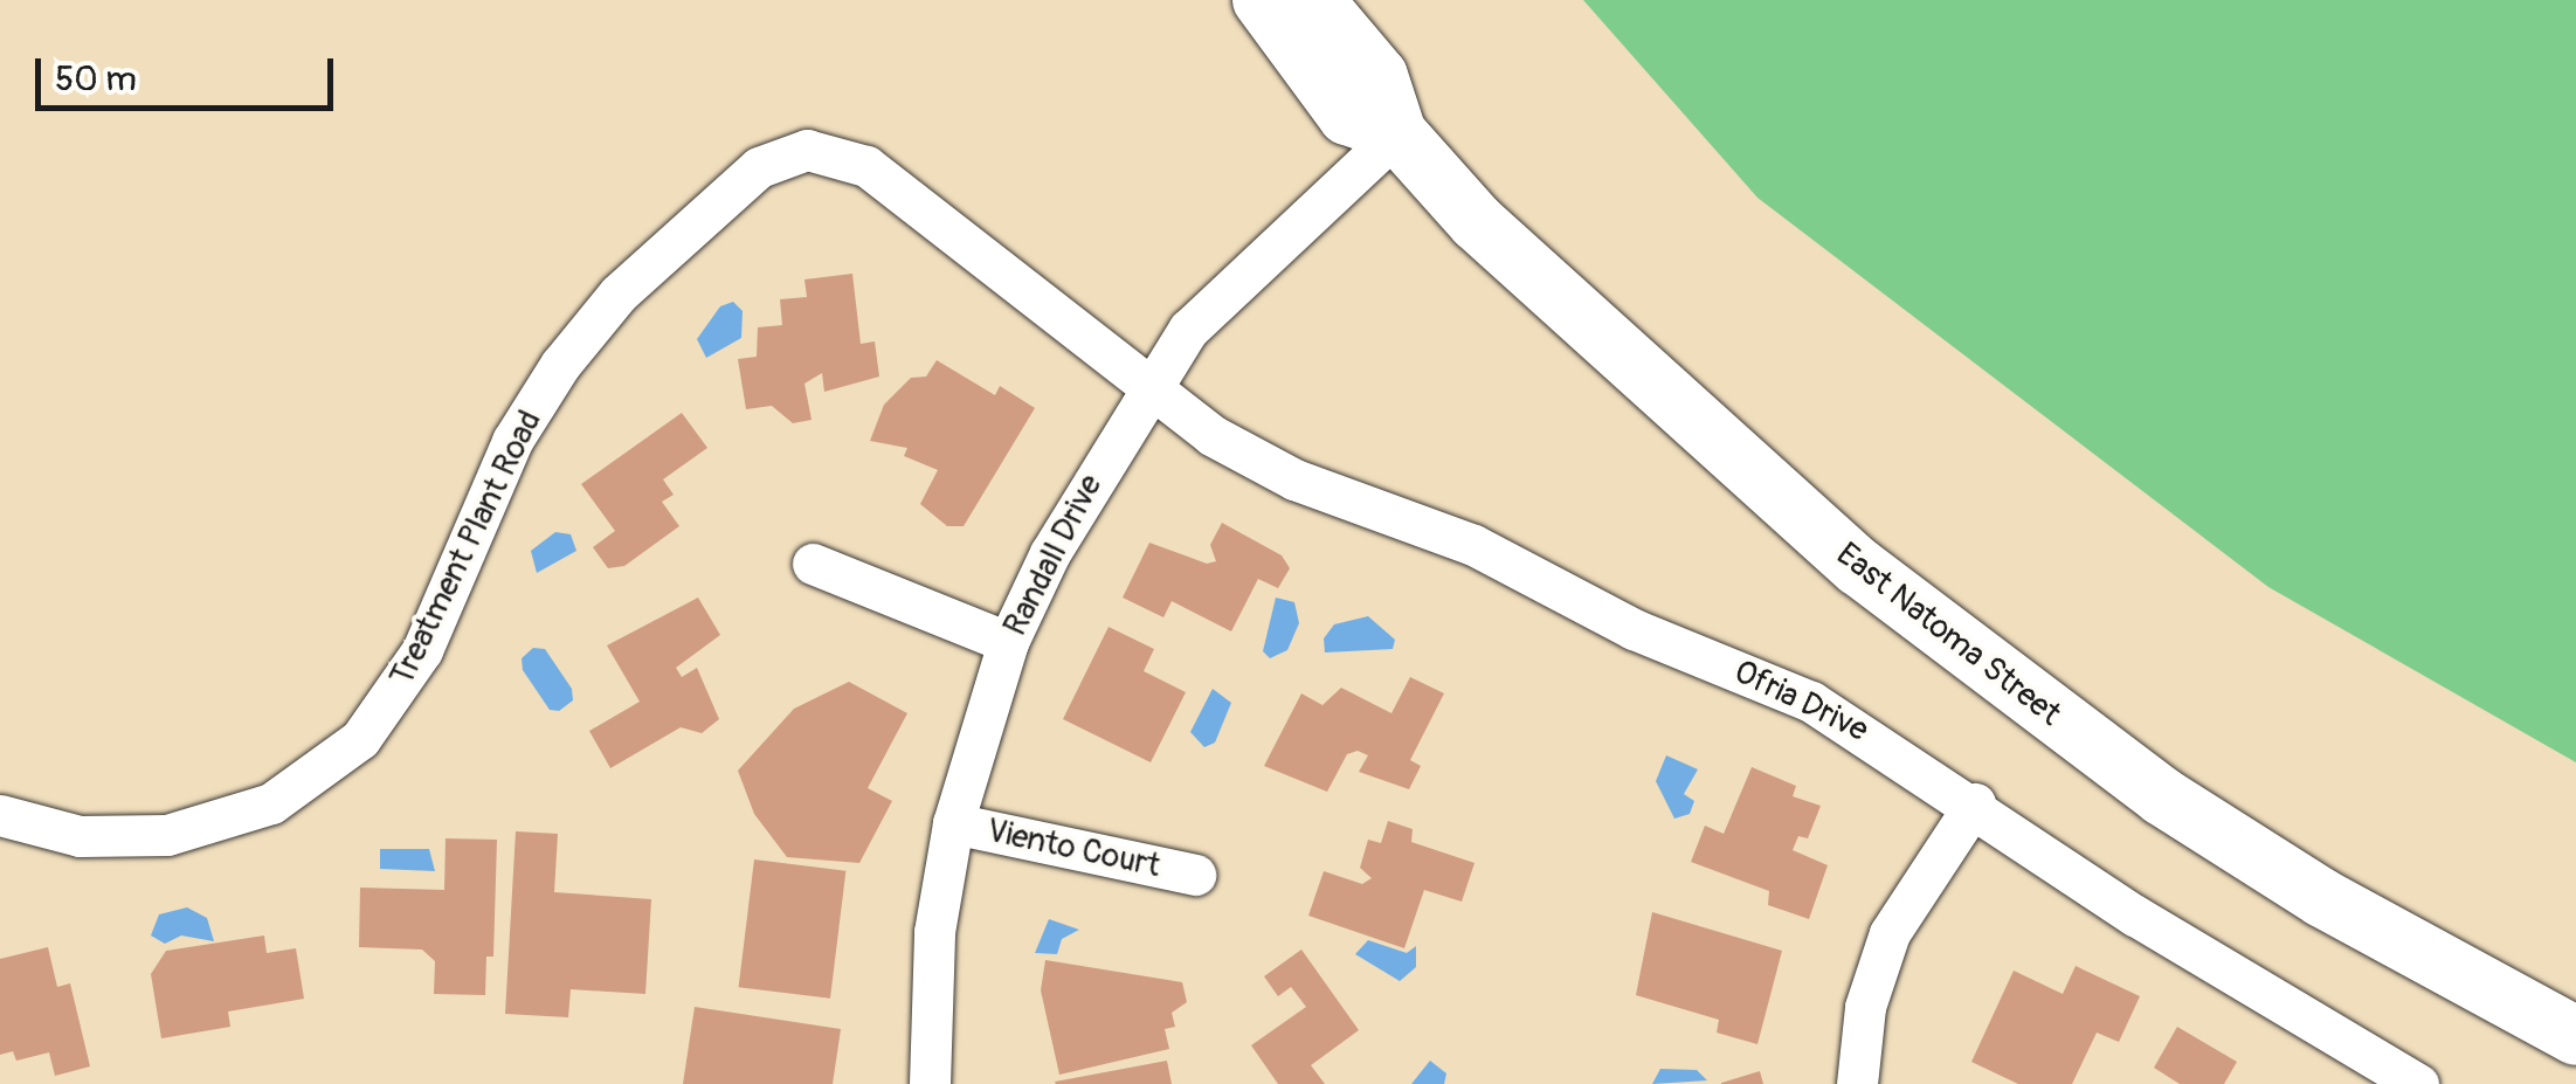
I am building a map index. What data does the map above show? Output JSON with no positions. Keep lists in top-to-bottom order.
{
  "streets": {
    "main road": ["East Natoma Street"],
    "street": [
      "Treatment Plant Road",
      "Randall Drive",
      "Ofria Drive",
      "Viento Court"
    ]
  },
  "crossings": [
    ["Treatment Plant Road", "Randall Drive"],
    ["Treatment Plant Road", "Ofria Drive"],
    ["Randall Drive", "East Natoma Street"],
    ["Randall Drive", "Ofria Drive"],
    ["Randall Drive", "Viento Court"]
  ],
  "scale_bar": "50 m"
}
